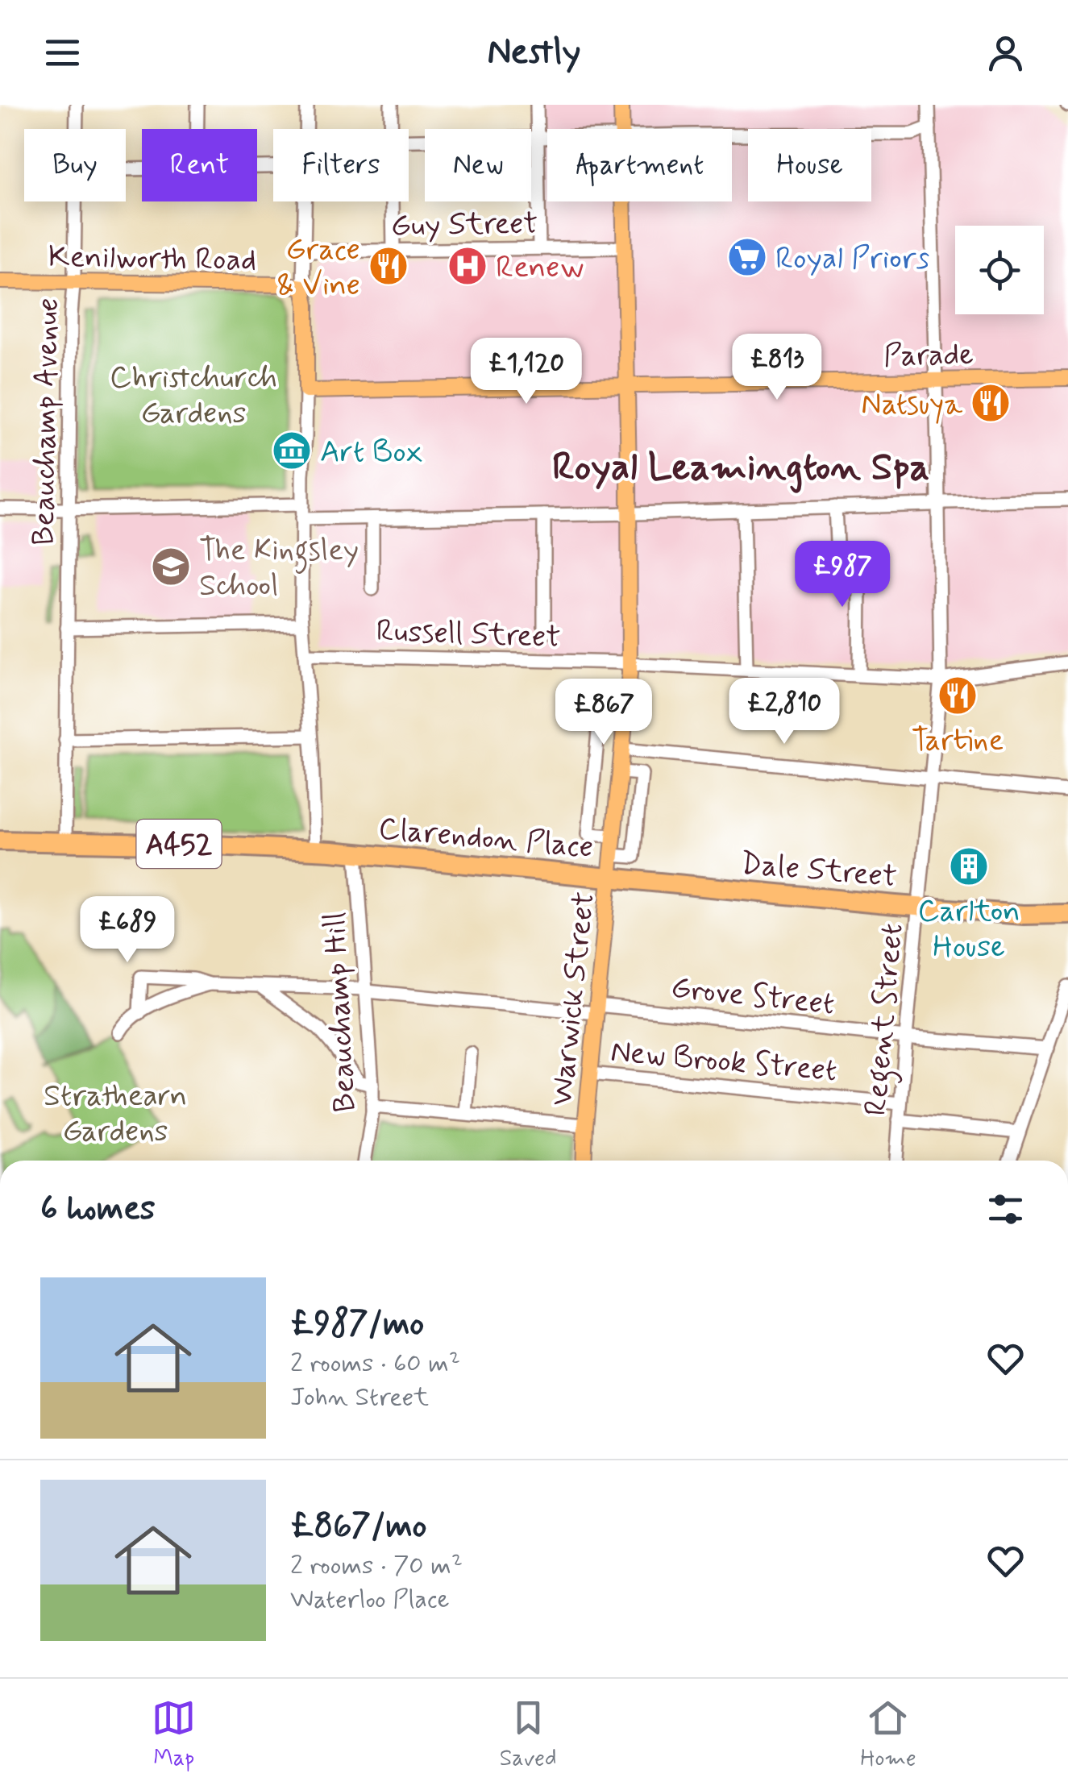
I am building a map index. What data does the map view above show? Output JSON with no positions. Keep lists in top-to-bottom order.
{
  "streets": {
    "highway": ["Clarendon Place", "A452", "Dale Street"],
    "main road": ["Kenilworth Road", "Parade", "Warwick Street"],
    "street": [
      "Guy Street",
      "Beauchamp Avenue",
      "Russell Street",
      "Grove Street",
      "Beauchamp Hill",
      "Regent Street",
      "New Brook Street"
    ]
  },
  "crossings": [
    ["Guy Street", "Warwick Street"],
    ["Kenilworth Road", "Beauchamp Avenue"],
    ["Parade", "Warwick Street"],
    ["Parade", "Regent Street"],
    ["Beauchamp Avenue", "A452"],
    ["Russell Street", "Warwick Street"],
    ["Russell Street", "Regent Street"],
    ["Clarendon Place", "A452"],
    ["Clarendon Place", "Dale Street"],
    ["Clarendon Place", "Warwick Street"],
    ["Clarendon Place", "Beauchamp Hill"],
    ["A452", "Beauchamp Hill"],
    ["Dale Street", "Warwick Street"],
    ["Dale Street", "Regent Street"],
    ["Grove Street", "Warwick Street"],
    ["Grove Street", "Beauchamp Hill"],
    ["Grove Street", "Regent Street"],
    ["Warwick Street", "New Brook Street"],
    ["Regent Street", "New Brook Street"]
  ],
  "districts": ["Royal Leamington Spa"],
  "parks": ["Christchurch Gardens", "Strathearn Gardens"],
  "places": {
    "supermarket": ["Royal Priors"],
    "restaurant": ["Grace & Vine", "Natsuya", "Tartine"],
    "hospital": ["Renew"],
    "museum": ["Art Box"],
    "school or university": ["The Kingsley School"],
    "building": ["Carlton House"]
  },
  "page": {
    "header": "Nestly",
    "chip": [
      "Buy",
      "Rent",
      "Filters",
      "New",
      "Apartment",
      "House"
    ],
    "price": [
      "£813",
      "£1,120",
      "£987",
      "£2,810",
      "£867",
      "£689"
    ],
    "heading": "6 homes",
    "list": [
      {
        "name": "£987/mo",
        "note": "2 rooms · 60 m² · John Street"
      },
      {
        "name": "£867/mo",
        "note": "2 rooms · 70 m² · Waterloo Place"
      }
    ],
    "tabs": ["Map", "Saved", "Home"]
  }
}
